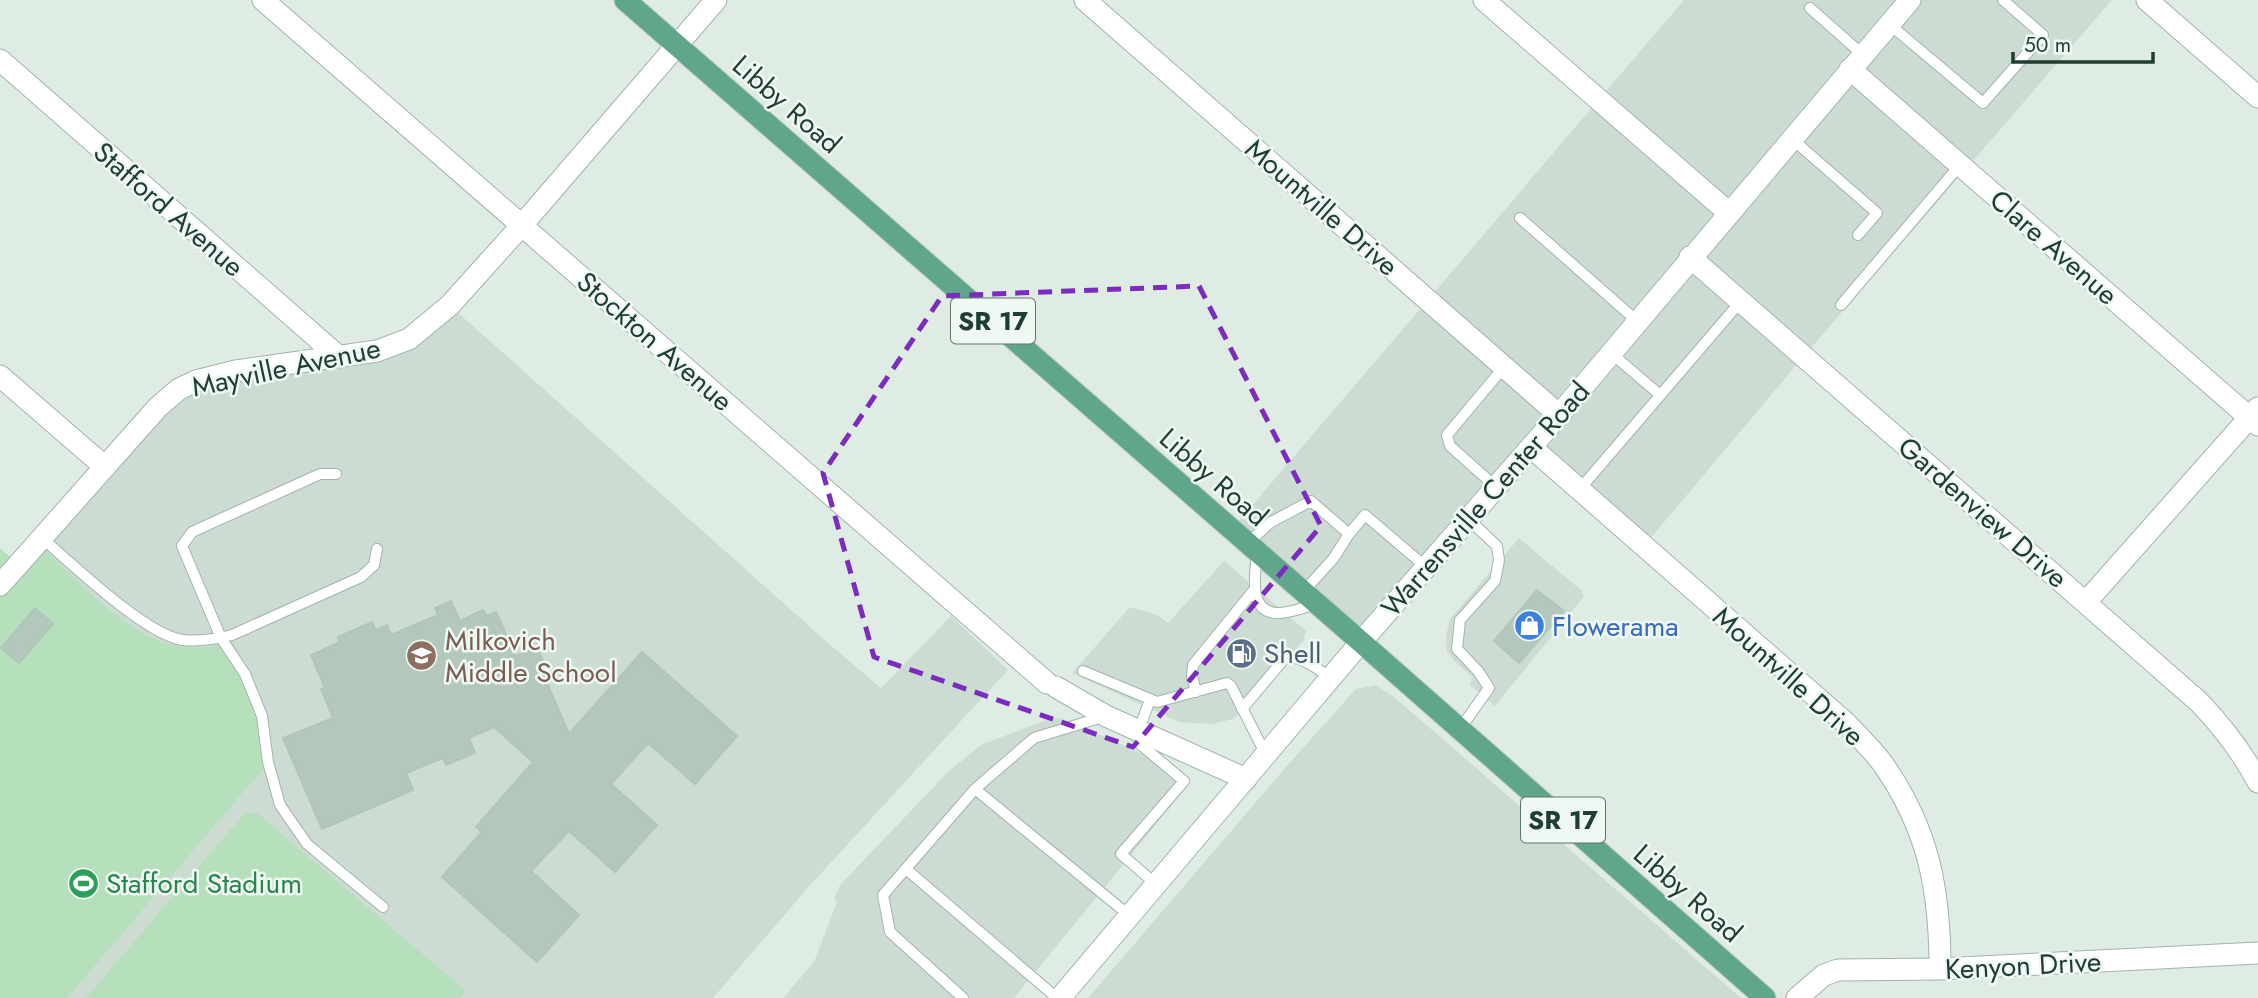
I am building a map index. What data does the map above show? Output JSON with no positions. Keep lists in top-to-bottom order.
{
  "streets": {
    "main road": ["Libby Road", "SR 17"],
    "street": [
      "Mountville Drive",
      "Stafford Avenue",
      "Clare Avenue",
      "Stockton Avenue",
      "Mayville Avenue",
      "Warrensville Center Road",
      "Gardenview Drive",
      "Kenyon Drive"
    ]
  },
  "crossings": [
    ["Libby Road", "Mayville Avenue"],
    ["Libby Road", "Warrensville Center Road"],
    ["Mountville Drive", "Warrensville Center Road"],
    ["Mountville Drive", "Kenyon Drive"],
    ["Stafford Avenue", "Mayville Avenue"],
    ["Clare Avenue", "Warrensville Center Road"],
    ["Stockton Avenue", "Mayville Avenue"],
    ["Stockton Avenue", "Warrensville Center Road"],
    ["Warrensville Center Road", "Gardenview Drive"]
  ],
  "places": {
    "shop": ["Flowerama"],
    "fuel station": ["Shell"],
    "school or university": ["Milkovich Middle School"],
    "sports": ["Stafford Stadium"]
  },
  "scale_bar": "50 m"
}
